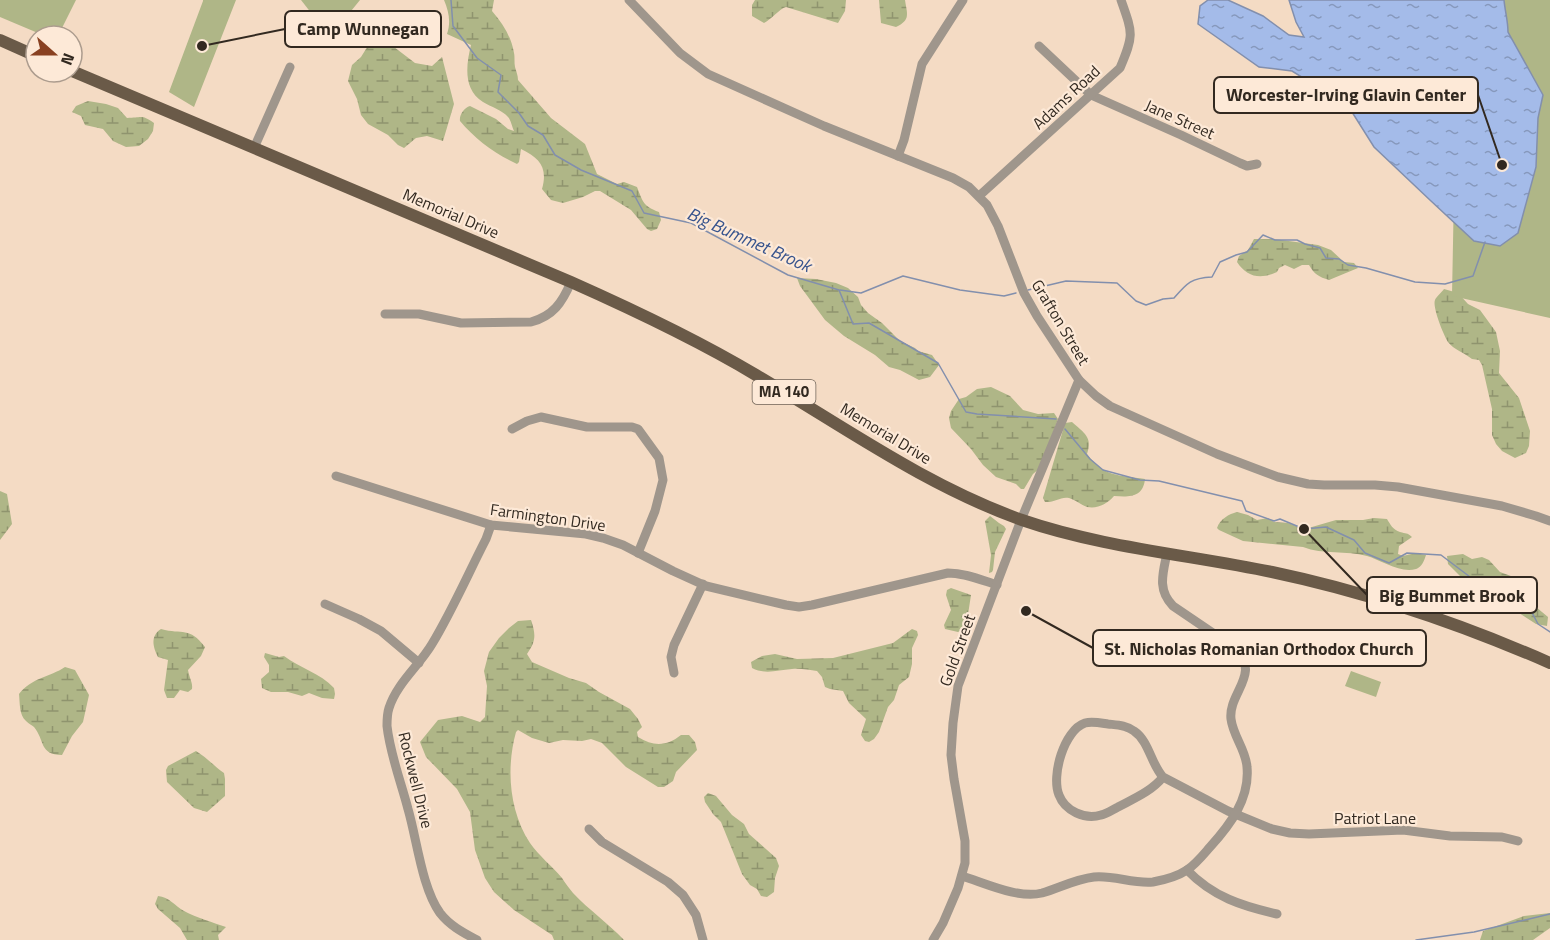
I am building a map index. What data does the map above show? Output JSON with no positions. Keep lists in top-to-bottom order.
{
  "streets": {
    "main road": ["Memorial Drive", "MA 140"],
    "street": [
      "Adams Road",
      "Jane Street",
      "Grafton Street",
      "Farmington Drive",
      "Gold Street",
      "Rockwell Drive",
      "Patriot Lane"
    ]
  },
  "crossings": [
    ["Adams Road", "Jane Street"],
    ["Adams Road", "Grafton Street"],
    ["Memorial Drive", "Gold Street"],
    ["Grafton Street", "Gold Street"],
    ["Farmington Drive", "Gold Street"],
    ["Farmington Drive", "Rockwell Drive"]
  ],
  "water": ["Big Bummet Brook"],
  "places": [
    "Camp Wunnegan",
    "Worcester-Irving Glavin Center",
    "Big Bummet Brook",
    "St. Nicholas Romanian Orthodox Church"
  ],
  "north": "right"
}
